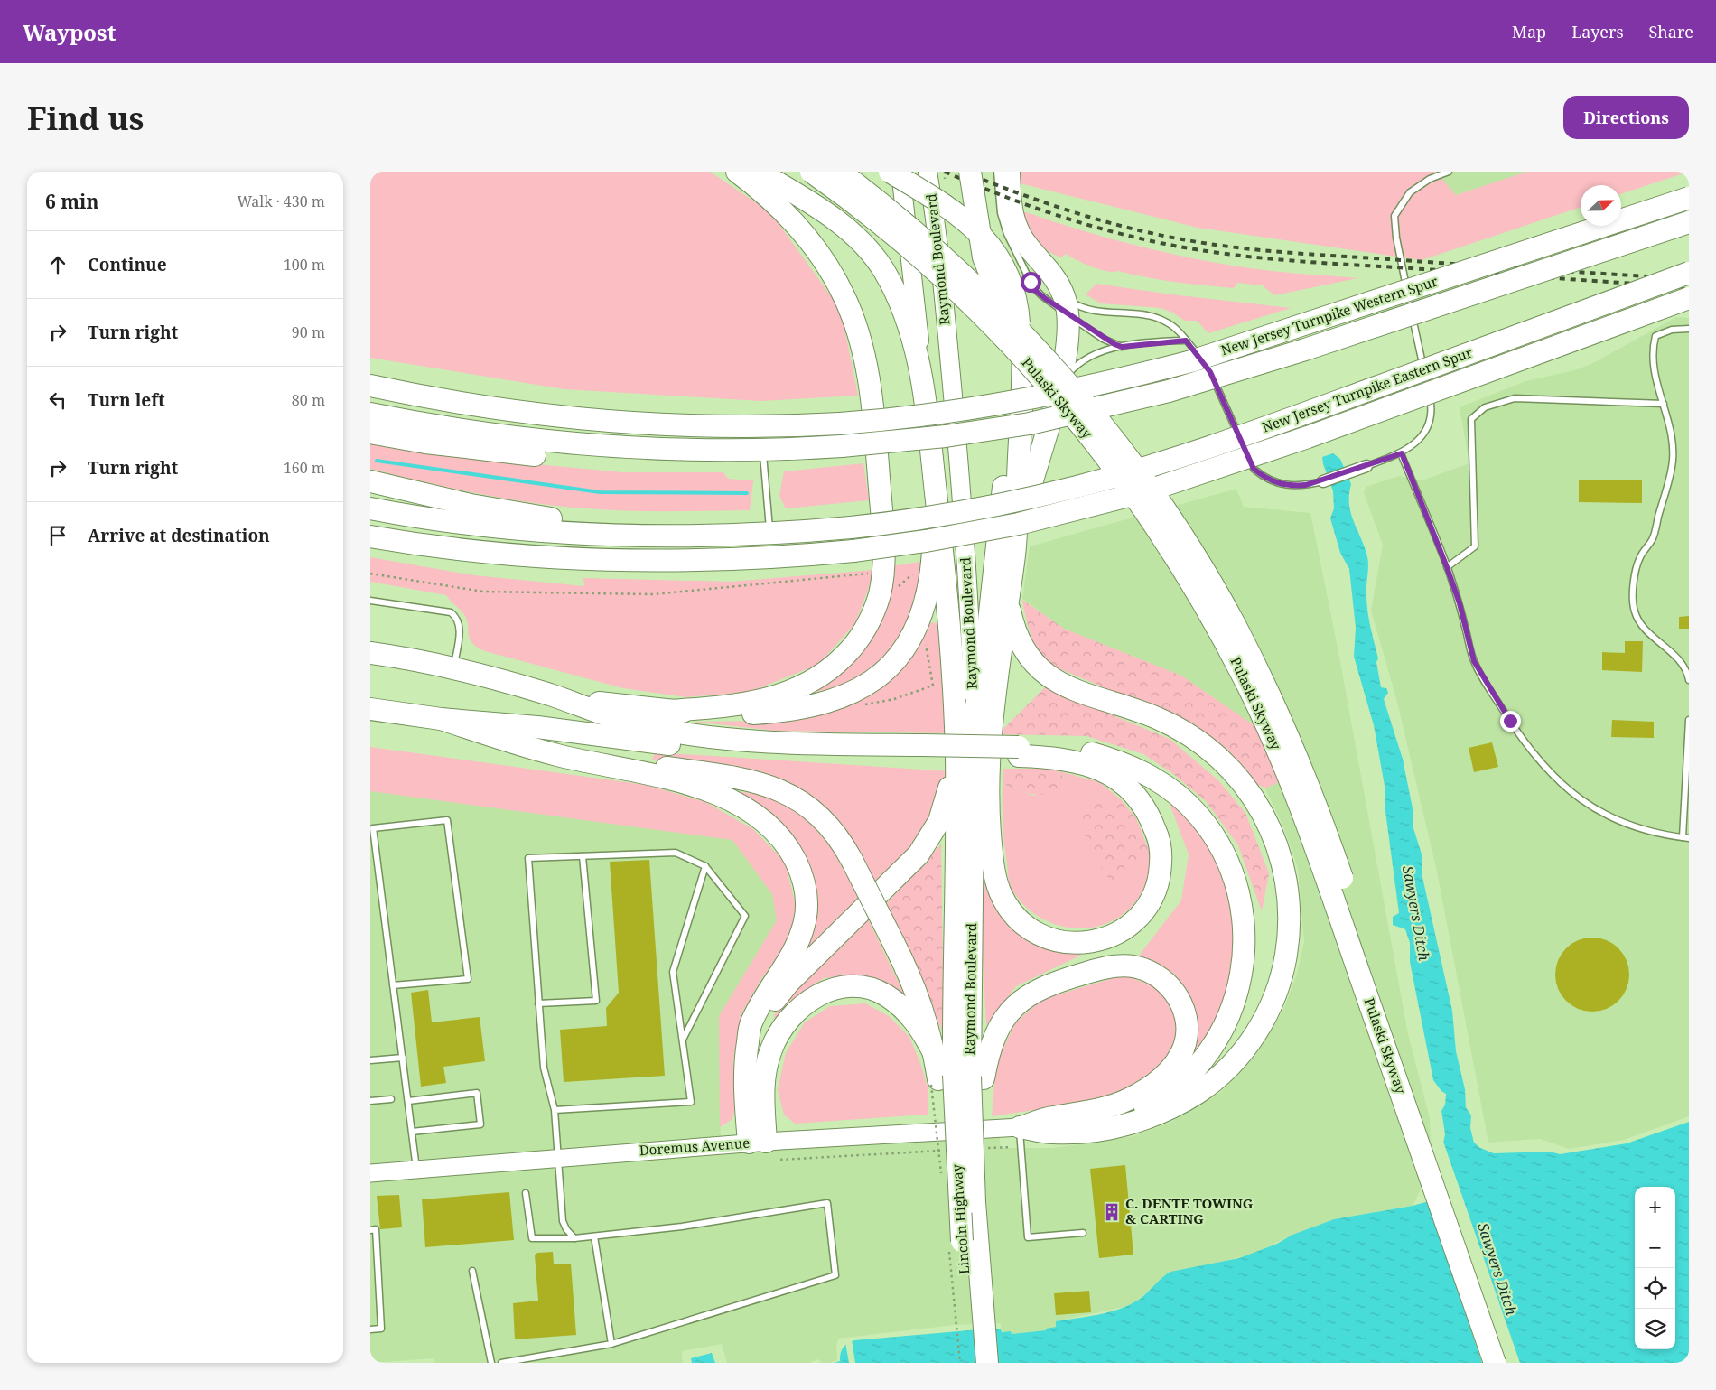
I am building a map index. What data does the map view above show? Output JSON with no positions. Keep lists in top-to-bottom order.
{
  "streets": {
    "highway": [
      "Raymond Boulevard",
      "New Jersey Turnpike Western Spur",
      "New Jersey Turnpike Eastern Spur",
      "Pulaski Skyway",
      "Lincoln Highway"
    ],
    "main road": ["Doremus Avenue"]
  },
  "crossings": [
    ["Raymond Boulevard", "Lincoln Highway"]
  ],
  "water": ["Sawyers Ditch"],
  "places": {
    "building": ["C. DENTE TOWING & CARTING"]
  },
  "north": "right",
  "page": {
    "header": "Waypost",
    "nav": ["Map", "Layers", "Share"],
    "buttons": "Directions",
    "title": "Find us",
    "heading": ["6 min", "Walk · 430 m"],
    "list": [
      ["Continue", "100 m"],
      ["Turn right", "90 m"],
      ["Turn left", "80 m"],
      ["Turn right", "160 m"],
      "Arrive at destination"
    ],
    "map_buttons": ["+", "−"]
  }
}
